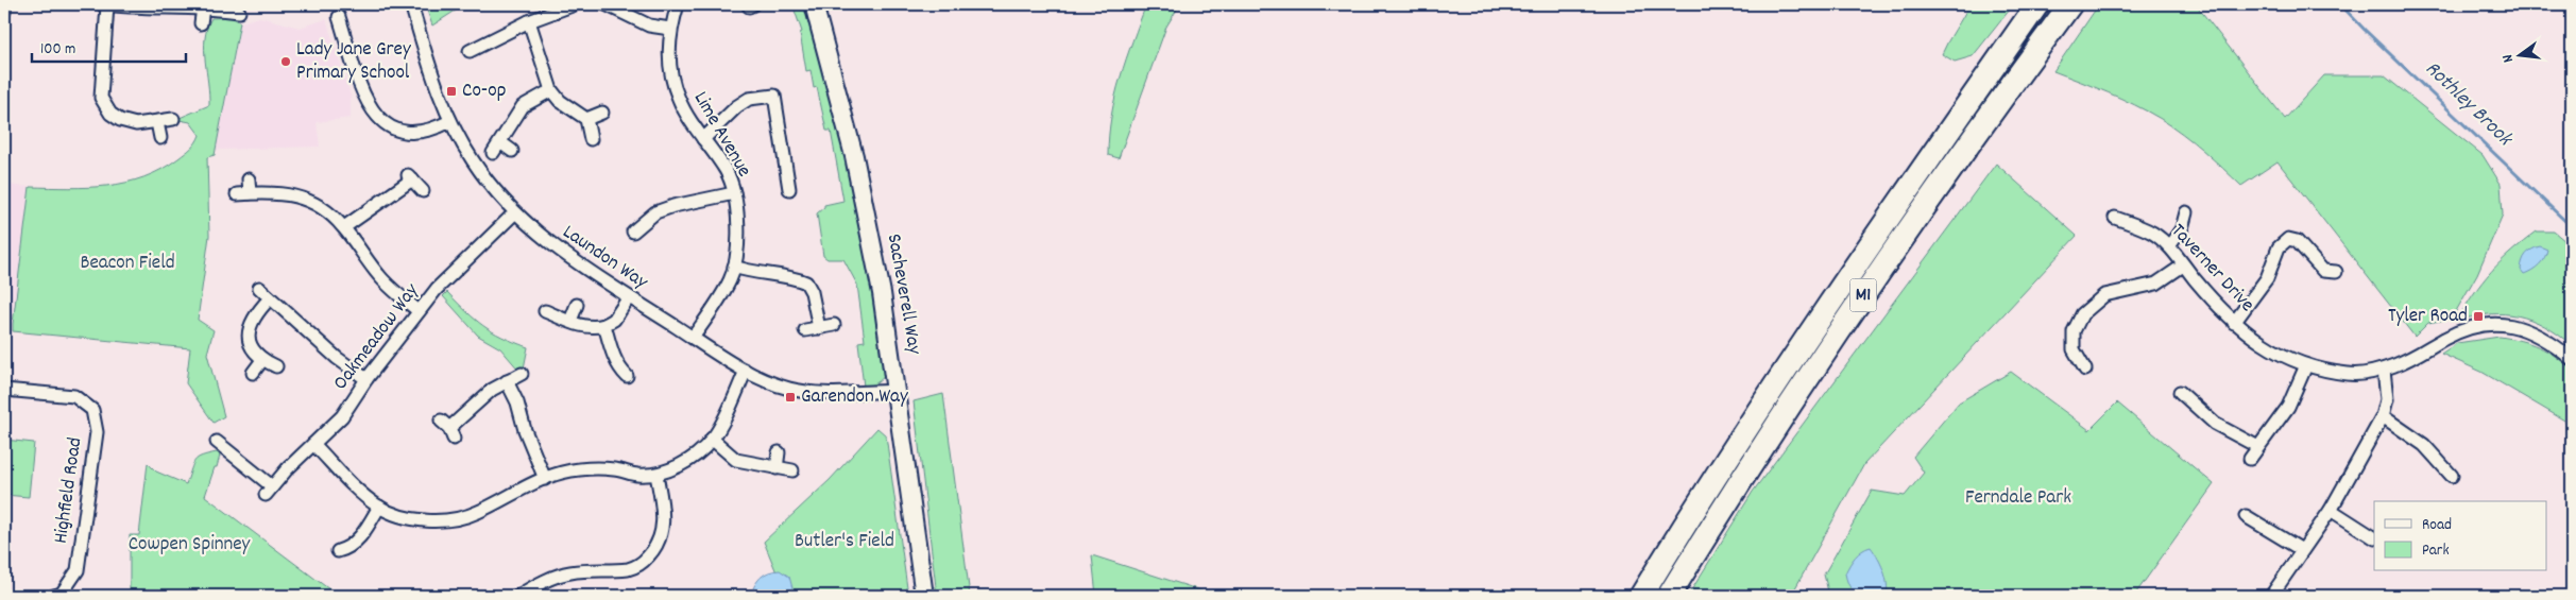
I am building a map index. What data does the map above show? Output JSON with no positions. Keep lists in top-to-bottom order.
{
  "streets": {
    "highway": ["M1"],
    "street": [
      "Lime Avenue",
      "Laundon Way",
      "Taverner Drive",
      "Sacheverell Way",
      "Oakmeadow Way",
      "Highfield Road"
    ]
  },
  "crossings": [
    ["Lime Avenue", "Laundon Way"],
    ["Laundon Way", "Sacheverell Way"],
    ["Laundon Way", "Oakmeadow Way"]
  ],
  "water": ["Rothley Brook"],
  "parks": [
    "Beacon Field",
    "Ferndale Park",
    "Butler's Field",
    "Cowpen Spinney"
  ],
  "places": {
    "other": ["Lady Jane Grey Primary School"],
    "transit": ["Co-op", "Tyler Road", "Garendon Way"]
  },
  "legend": ["Road", "Park"],
  "scale_bar": "100 m",
  "north": "left"
}
